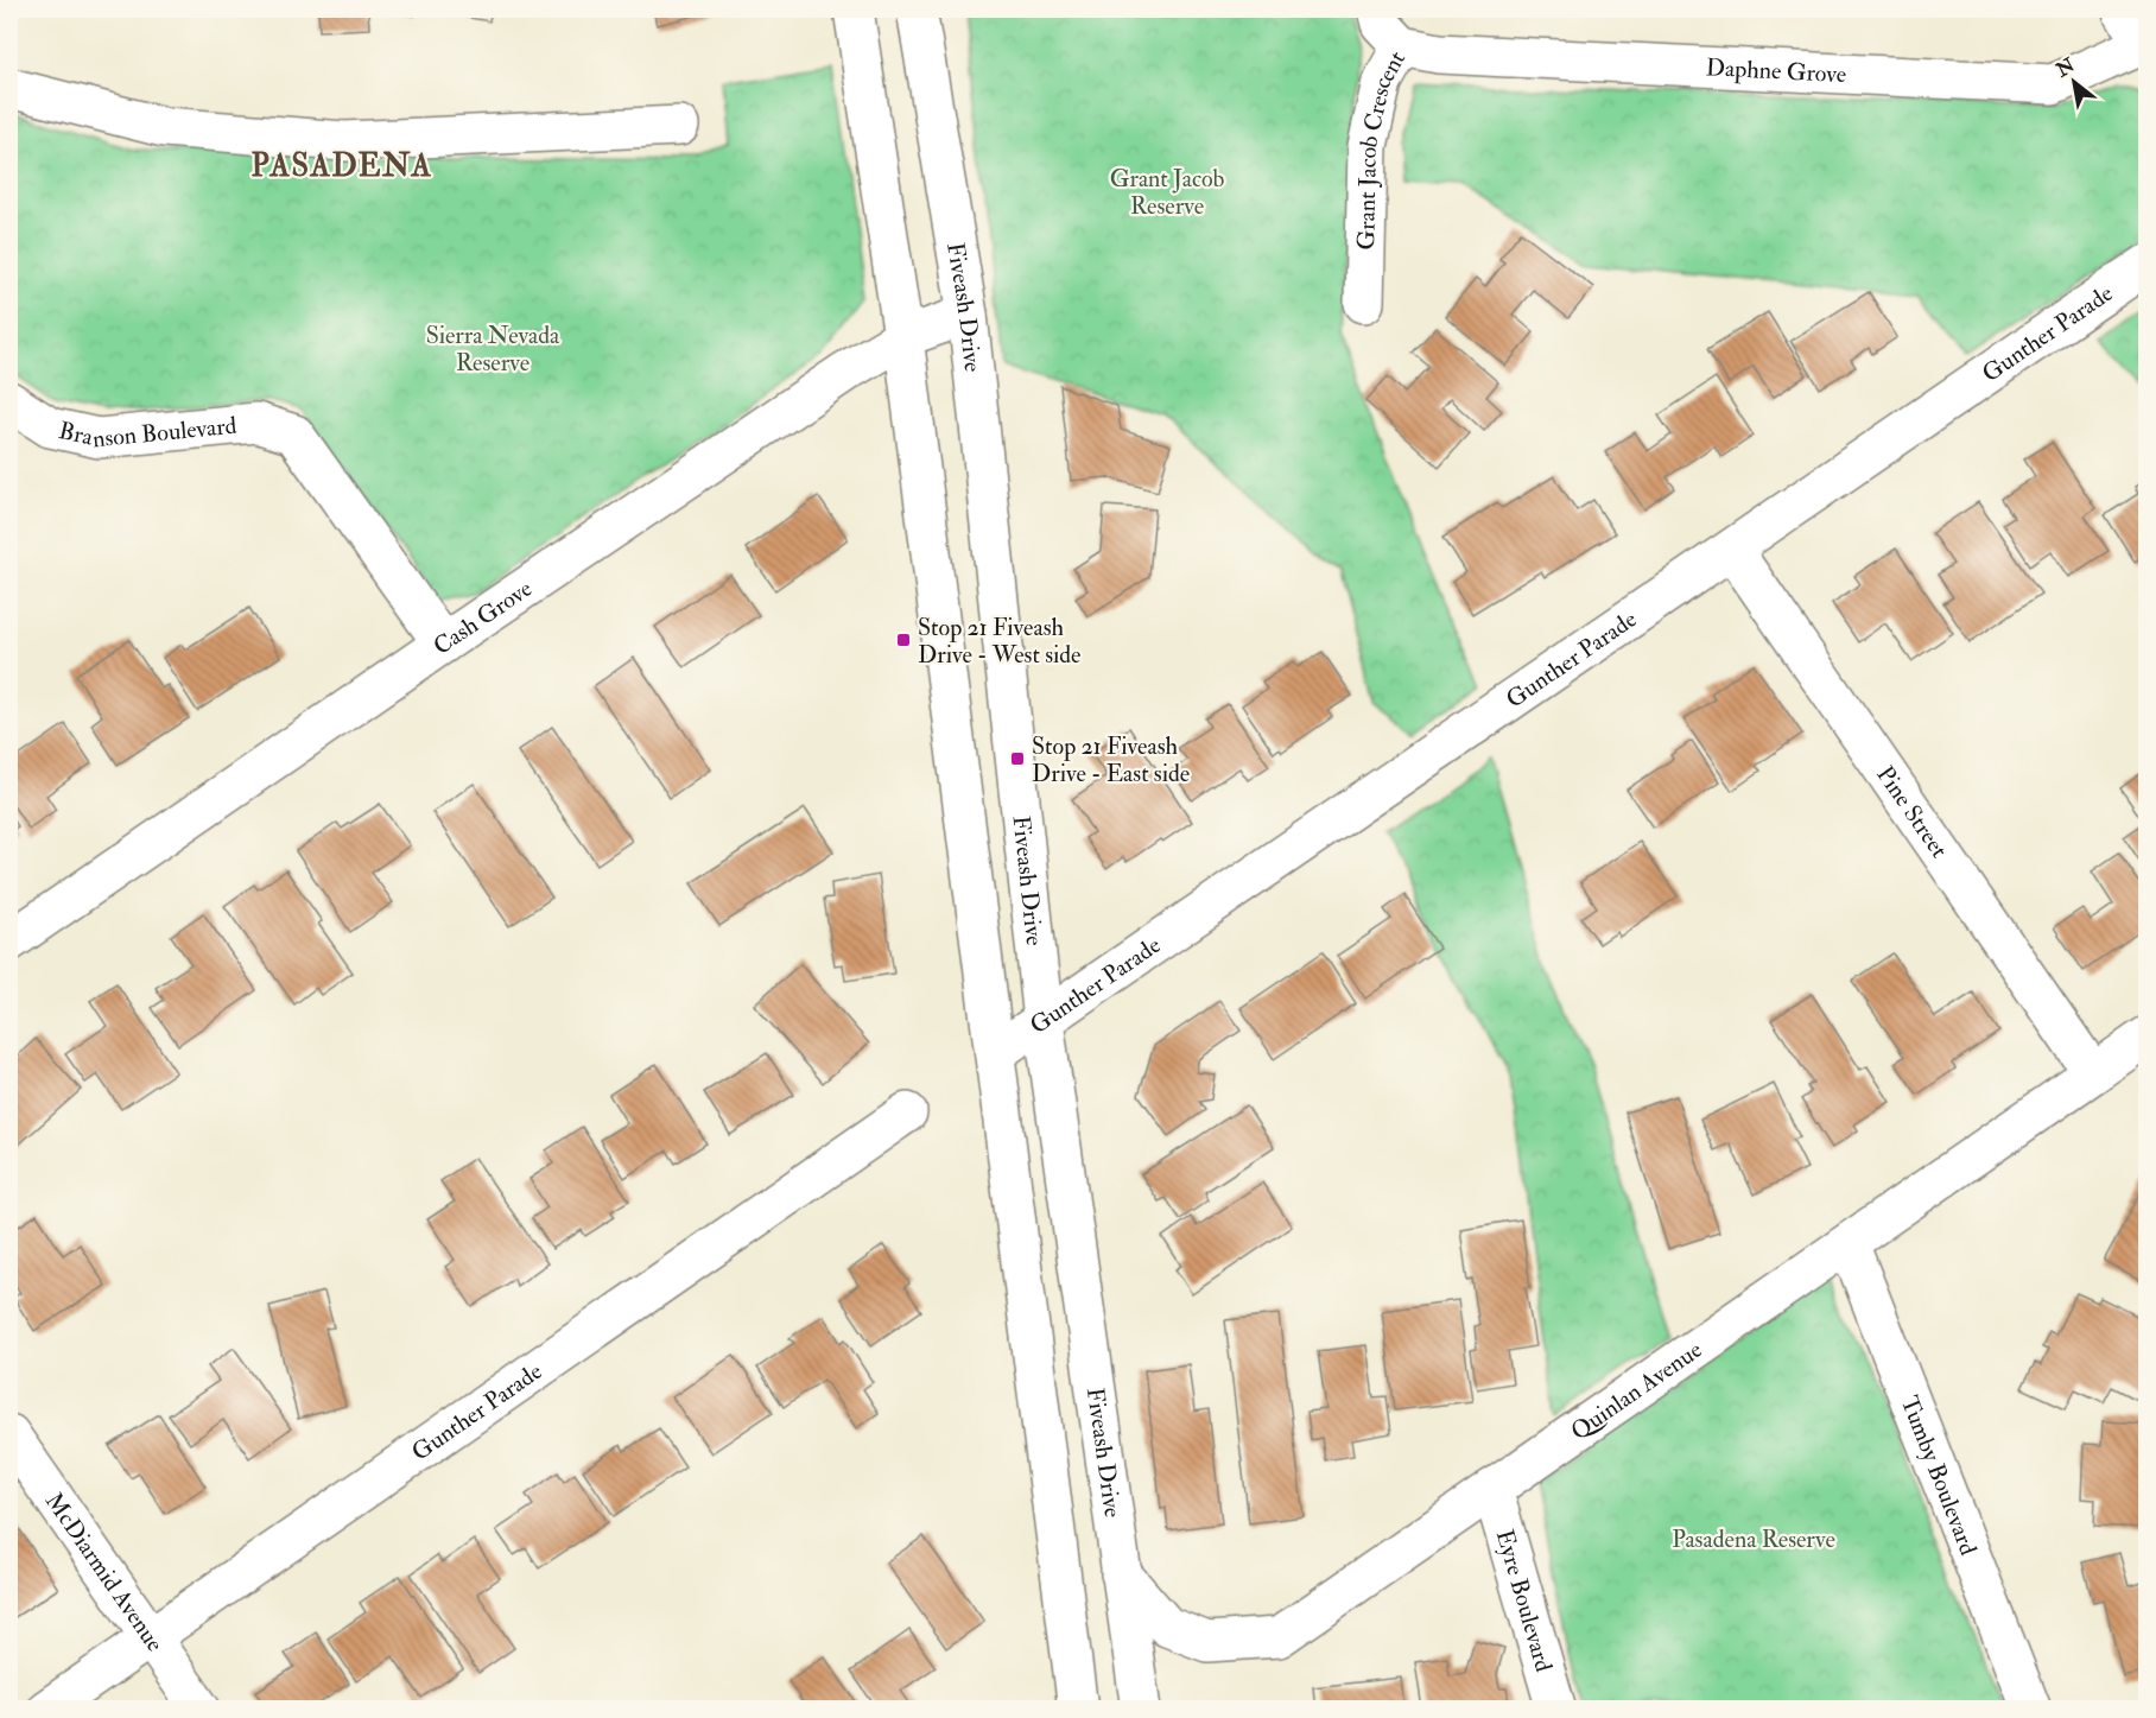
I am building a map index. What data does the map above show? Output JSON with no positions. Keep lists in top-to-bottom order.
{
  "streets": {
    "street": [
      "Daphne Grove",
      "Grant Jacob Crescent",
      "Fiveash Drive",
      "Gunther Parade",
      "Branson Boulevard",
      "Cash Grove",
      "Pine Street",
      "Quinlan Avenue",
      "Tumby Boulevard",
      "McDiarmid Avenue",
      "Eyre Boulevard"
    ]
  },
  "crossings": [
    ["Daphne Grove", "Grant Jacob Crescent"],
    ["Fiveash Drive", "Gunther Parade"],
    ["Fiveash Drive", "Cash Grove"],
    ["Fiveash Drive", "Quinlan Avenue"],
    ["Gunther Parade", "Pine Street"],
    ["Gunther Parade", "McDiarmid Avenue"],
    ["Branson Boulevard", "Cash Grove"],
    ["Pine Street", "Quinlan Avenue"],
    ["Quinlan Avenue", "Tumby Boulevard"],
    ["Quinlan Avenue", "Eyre Boulevard"]
  ],
  "districts": ["PASADENA"],
  "parks": ["Grant Jacob Reserve", "Sierra Nevada Reserve", "Pasadena Reserve"],
  "places": {
    "transit": ["Stop 21 Fiveash Drive - West side", "Stop 21 Fiveash Drive - East side"]
  },
  "north": "top left"
}
